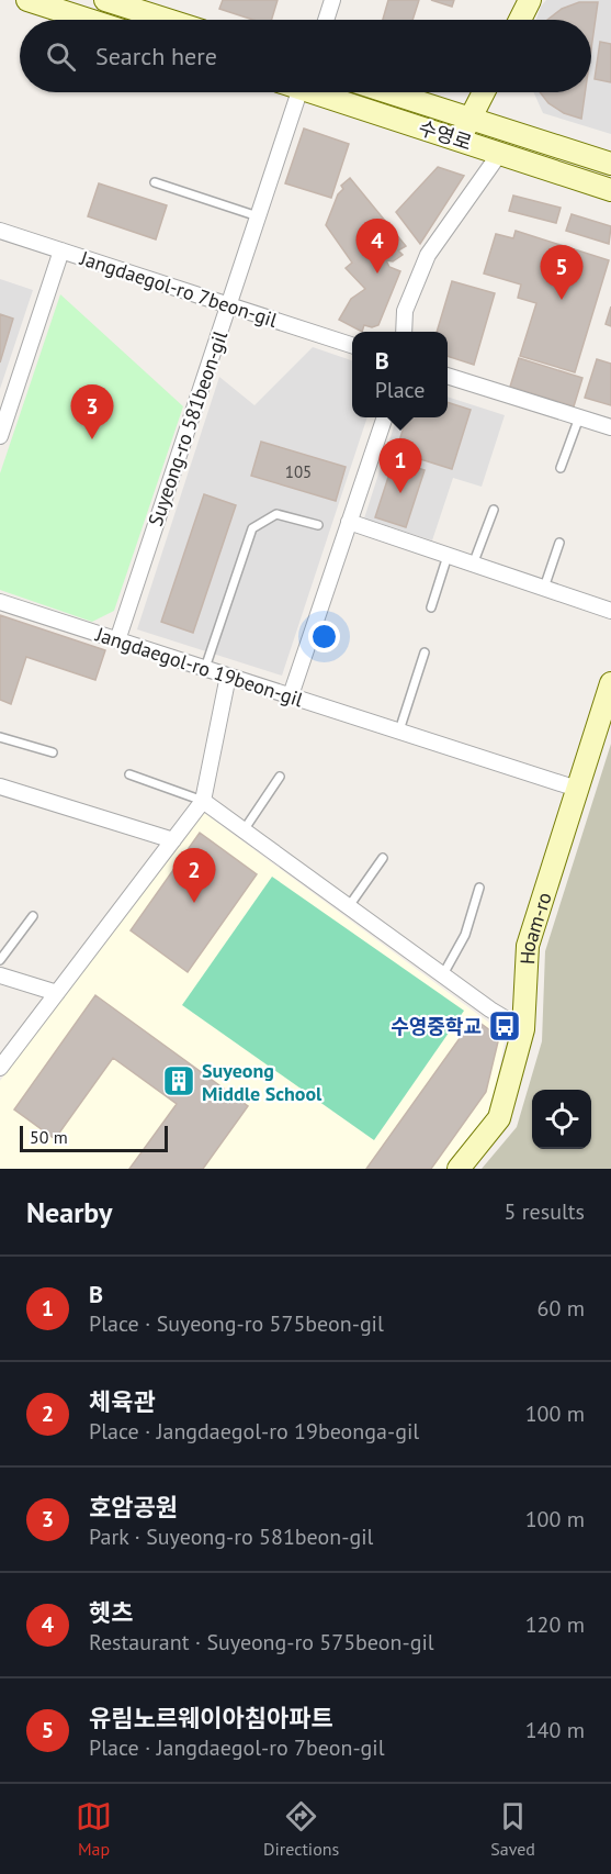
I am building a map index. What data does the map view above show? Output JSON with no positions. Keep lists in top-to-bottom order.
{
  "streets": {
    "main road": ["수영로", "Hoam-ro"],
    "street": ["Jangdaegol-ro 7beon-gil", "Suyeong-ro 581beon-gil", "Jangdaegol-ro 19beon-gil"]
  },
  "crossings": [
    ["Jangdaegol-ro 7beon-gil", "Suyeong-ro 581beon-gil"],
    ["Suyeong-ro 581beon-gil", "Jangdaegol-ro 19beon-gil"],
    ["Jangdaegol-ro 19beon-gil", "Hoam-ro"]
  ],
  "places": {
    "bus stop": ["수영중학교"],
    "building": ["Suyeong Middle School"]
  },
  "house_numbers": ["105"],
  "scale_bar": "50 m",
  "page": {
    "search": "Search here",
    "pins": [
      "4",
      "5",
      "3",
      "1",
      "2"
    ],
    "popup": ["B", "Place"],
    "scale": "50 m",
    "heading": ["Nearby", "5 results"],
    "list": [
      {
        "mark": "1",
        "name": "B",
        "note": "Place · Suyeong-ro 575beon-gil",
        "value": "60 m"
      },
      {
        "mark": "2",
        "name": "체육관",
        "note": "Place · Jangdaegol-ro 19beonga-gil",
        "value": "100 m"
      },
      {
        "mark": "3",
        "name": "호암공원",
        "note": "Park · Suyeong-ro 581beon-gil",
        "value": "100 m"
      },
      {
        "mark": "4",
        "name": "헷츠",
        "note": "Restaurant · Suyeong-ro 575beon-gil",
        "value": "120 m"
      },
      {
        "mark": "5",
        "name": "유림노르웨이아침아파트",
        "note": "Place · Jangdaegol-ro 7beon-gil",
        "value": "140 m"
      }
    ],
    "nav": ["Map", "Directions", "Saved"]
  }
}
